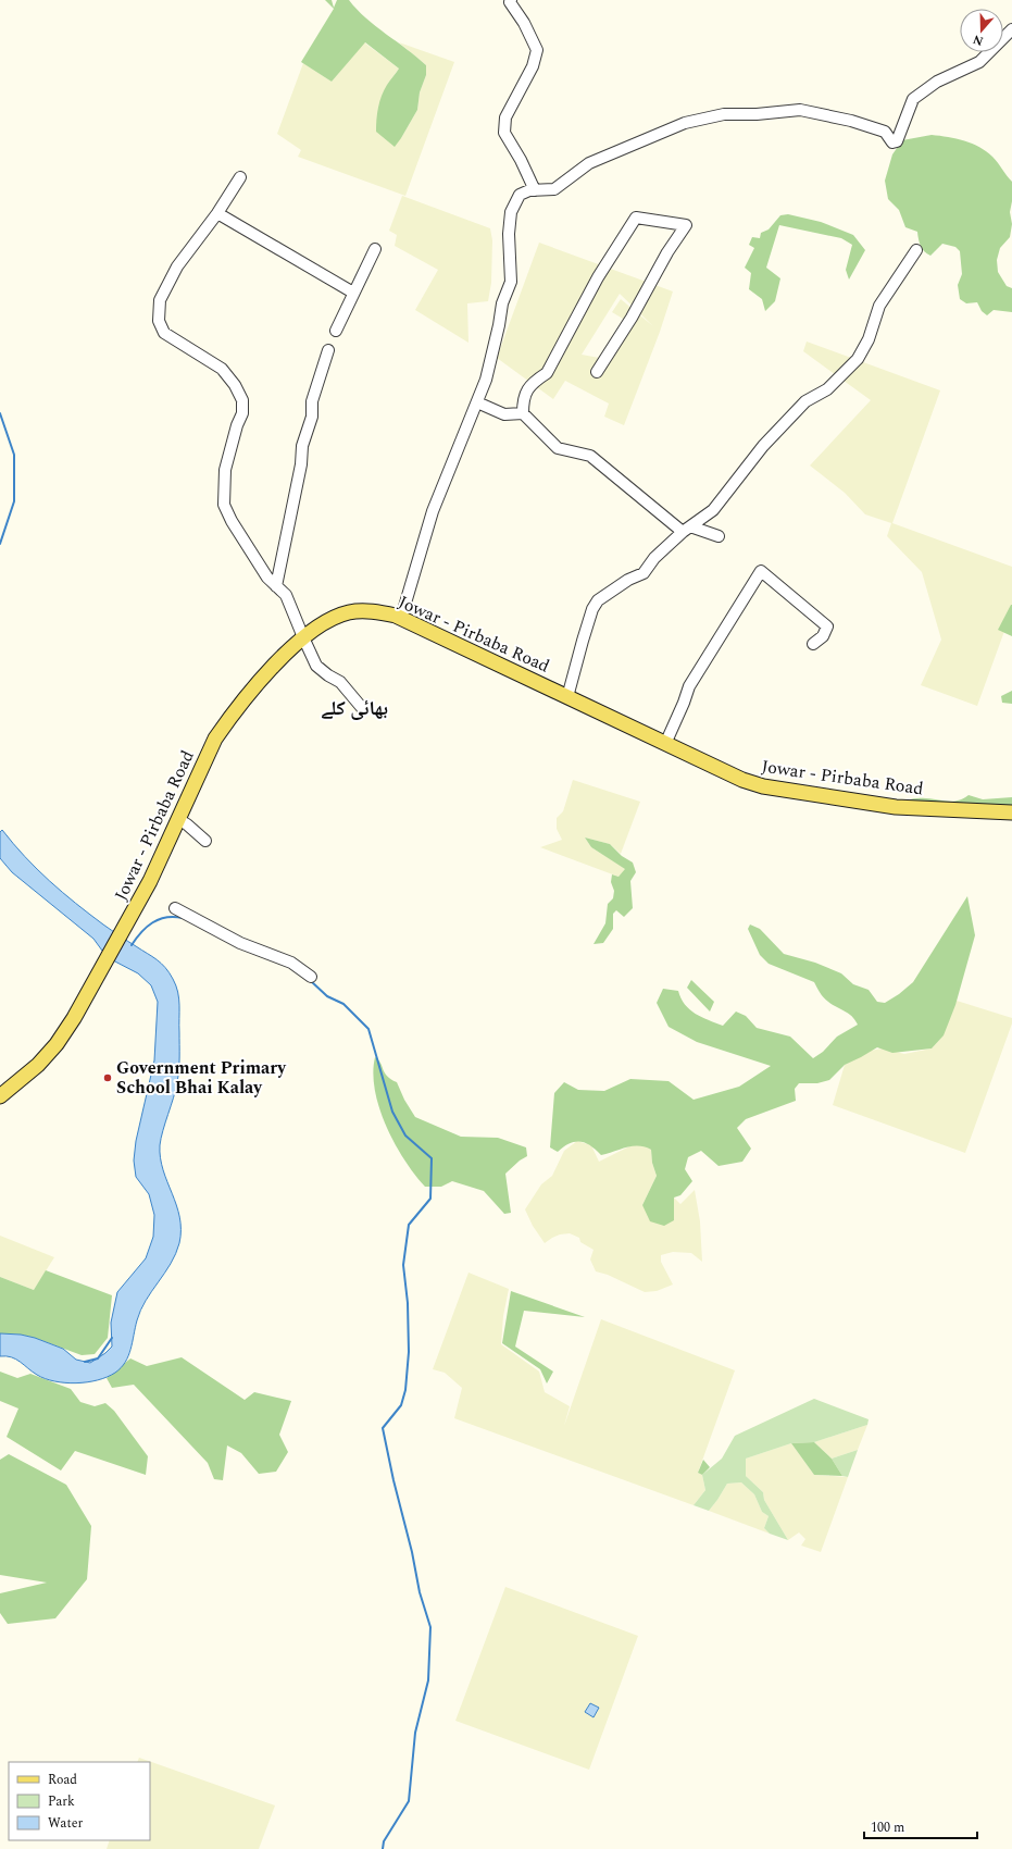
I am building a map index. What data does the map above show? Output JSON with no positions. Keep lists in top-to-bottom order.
{
  "streets": {
    "main road": ["Jowar - Pirbaba Road"]
  },
  "districts": ["بھائی كلے"],
  "places": ["Government Primary School Bhai Kalay"],
  "legend": ["Road", "Park", "Water"],
  "scale_bar": "100 m",
  "north": "bottom"
}
